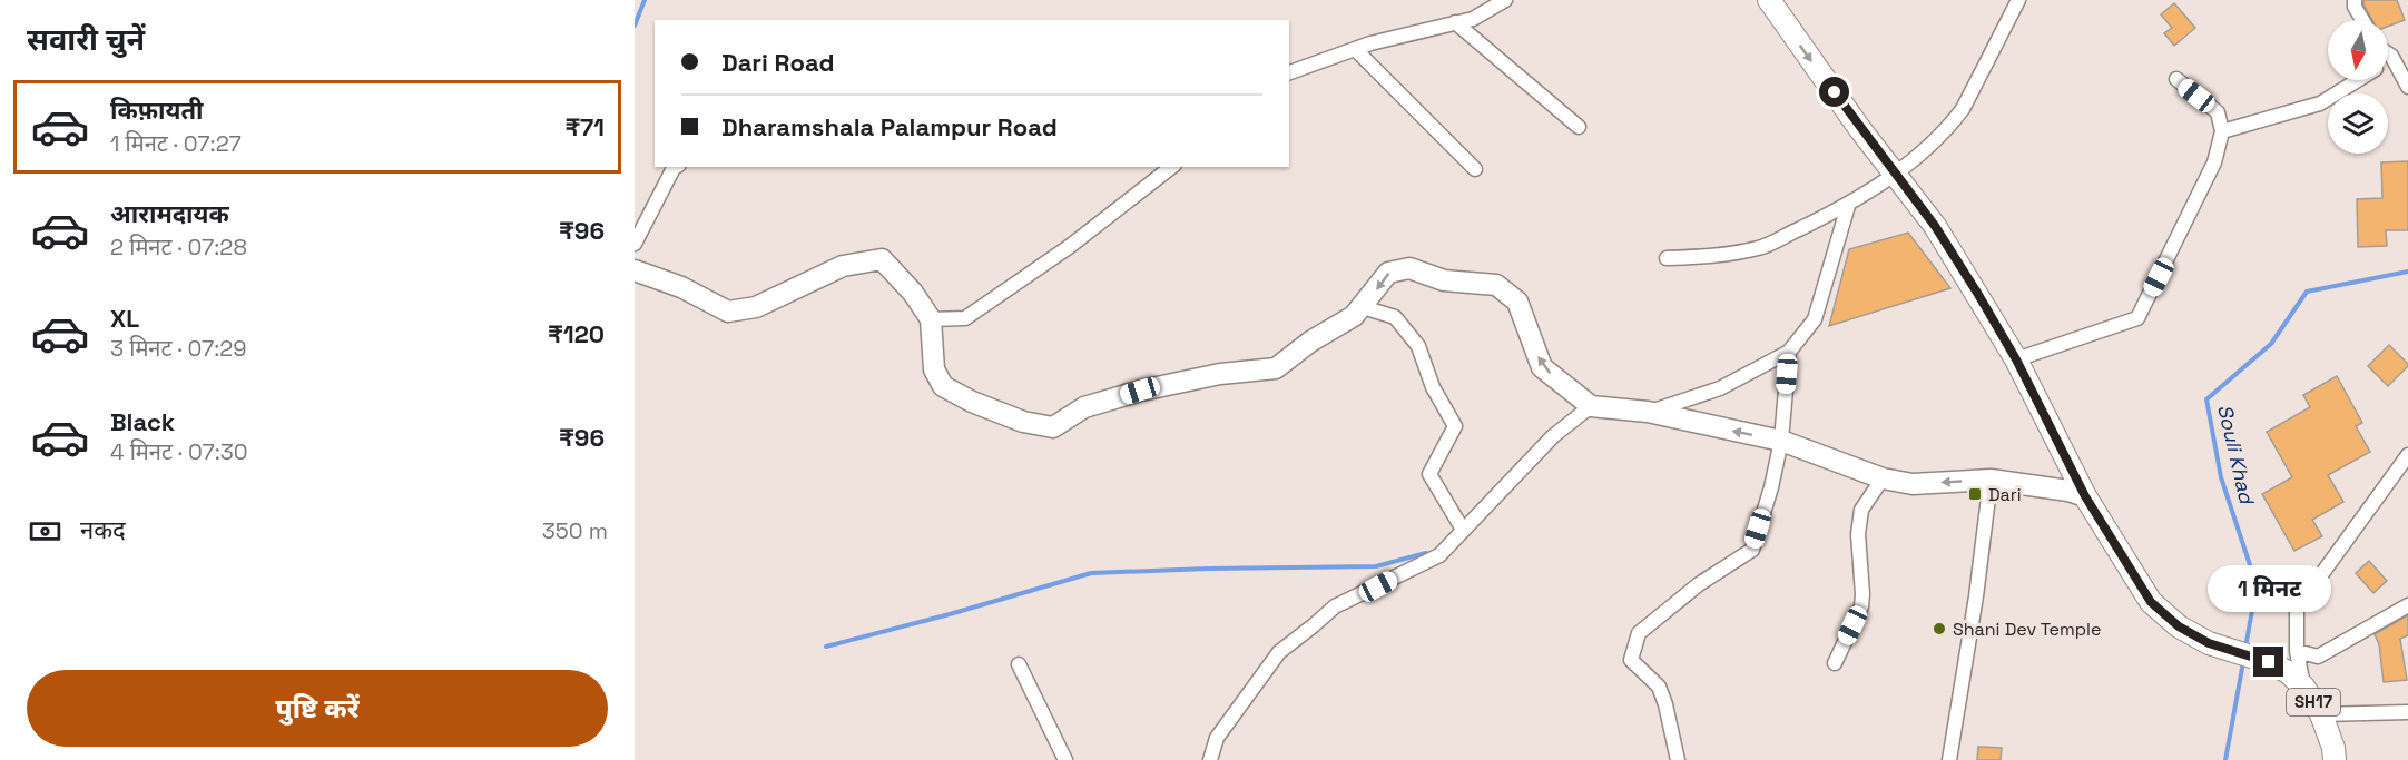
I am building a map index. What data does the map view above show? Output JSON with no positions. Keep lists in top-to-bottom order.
{
  "streets": {
    "main road": ["SH17"]
  },
  "water": ["Souli Khad"],
  "places": {
    "transit": ["Dari"],
    "other": ["Shani Dev Temple"]
  },
  "north": "bottom",
  "page": {
    "heading": "सवारी चुनें",
    "banner": ["Dari Road", "Dharamshala Palampur Road"],
    "list": [
      {
        "name": "किफ़ायती",
        "note": "1 मिनट · 07:27",
        "value": "₹71"
      },
      {
        "name": "आरामदायक",
        "note": "2 मिनट · 07:28",
        "value": "₹96"
      },
      {
        "name": "XL",
        "note": "3 मिनट · 07:29",
        "value": "₹120"
      },
      {
        "name": "Black",
        "note": "4 मिनट · 07:30",
        "value": "₹96"
      }
    ],
    "pay": ["नकद", "350 m"],
    "bubble": "1 मिनट",
    "buttons": "पुष्टि करें"
  }
}
